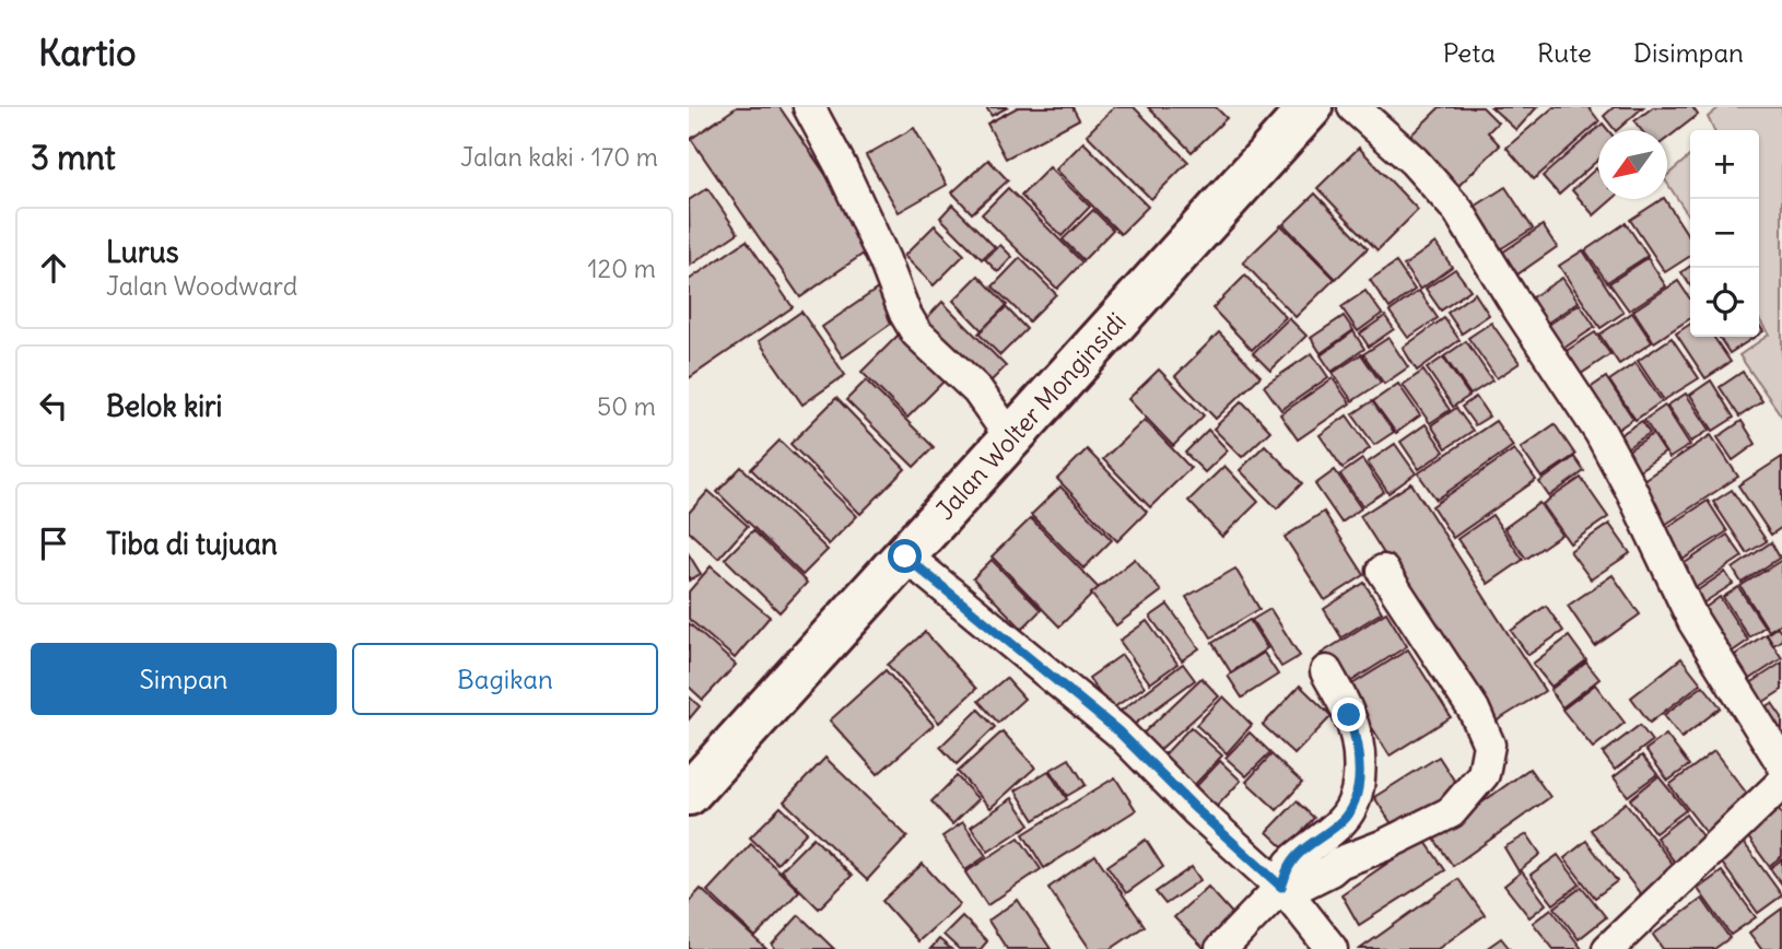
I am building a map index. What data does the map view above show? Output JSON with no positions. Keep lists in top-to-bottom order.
{
  "streets": {
    "highway": ["Jalan Wolter Monginsidi"]
  },
  "north": "bottom left",
  "page": {
    "header": "Kartio",
    "nav": ["Peta", "Rute", "Disimpan"],
    "heading": ["3 mnt", "Jalan kaki · 170 m"],
    "map_buttons": ["+", "−"],
    "list": [
      ["Lurus", "Jalan Woodward", "120 m"],
      ["Belok kiri", "50 m"],
      "Tiba di tujuan"
    ],
    "buttons": ["Simpan", "Bagikan"]
  }
}
